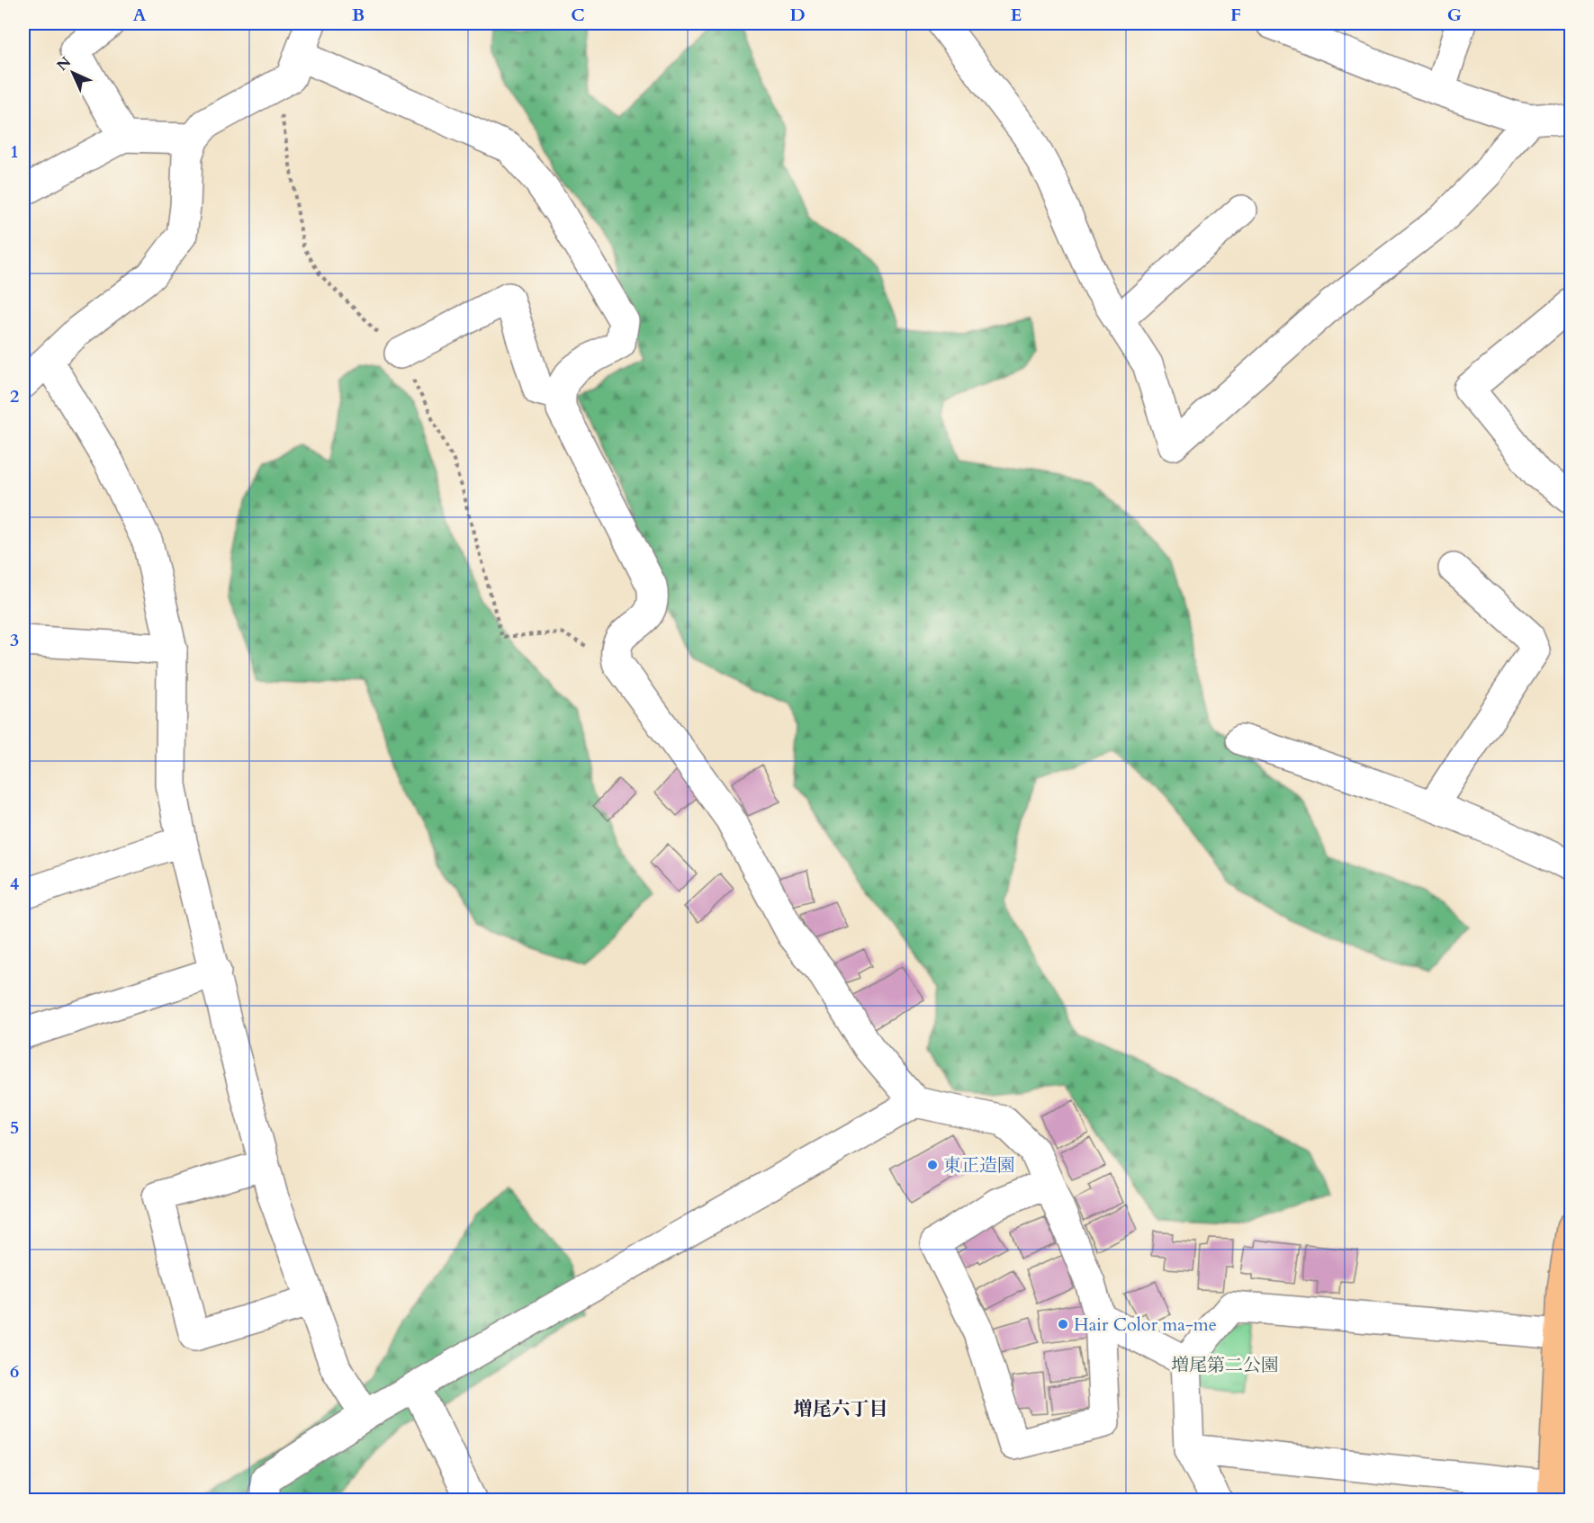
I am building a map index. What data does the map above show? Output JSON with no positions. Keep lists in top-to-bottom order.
{
  "districts": ["増尾六丁目"],
  "parks": ["増尾第二公園"],
  "places": ["東正造園", "Hair Color ma-me"],
  "north": "top left",
  "grid": {
    "columns": [
      "A",
      "B",
      "C",
      "D",
      "E",
      "F",
      "G"
    ],
    "rows": [
      "1",
      "2",
      "3",
      "4",
      "5",
      "6"
    ]
  }
}
